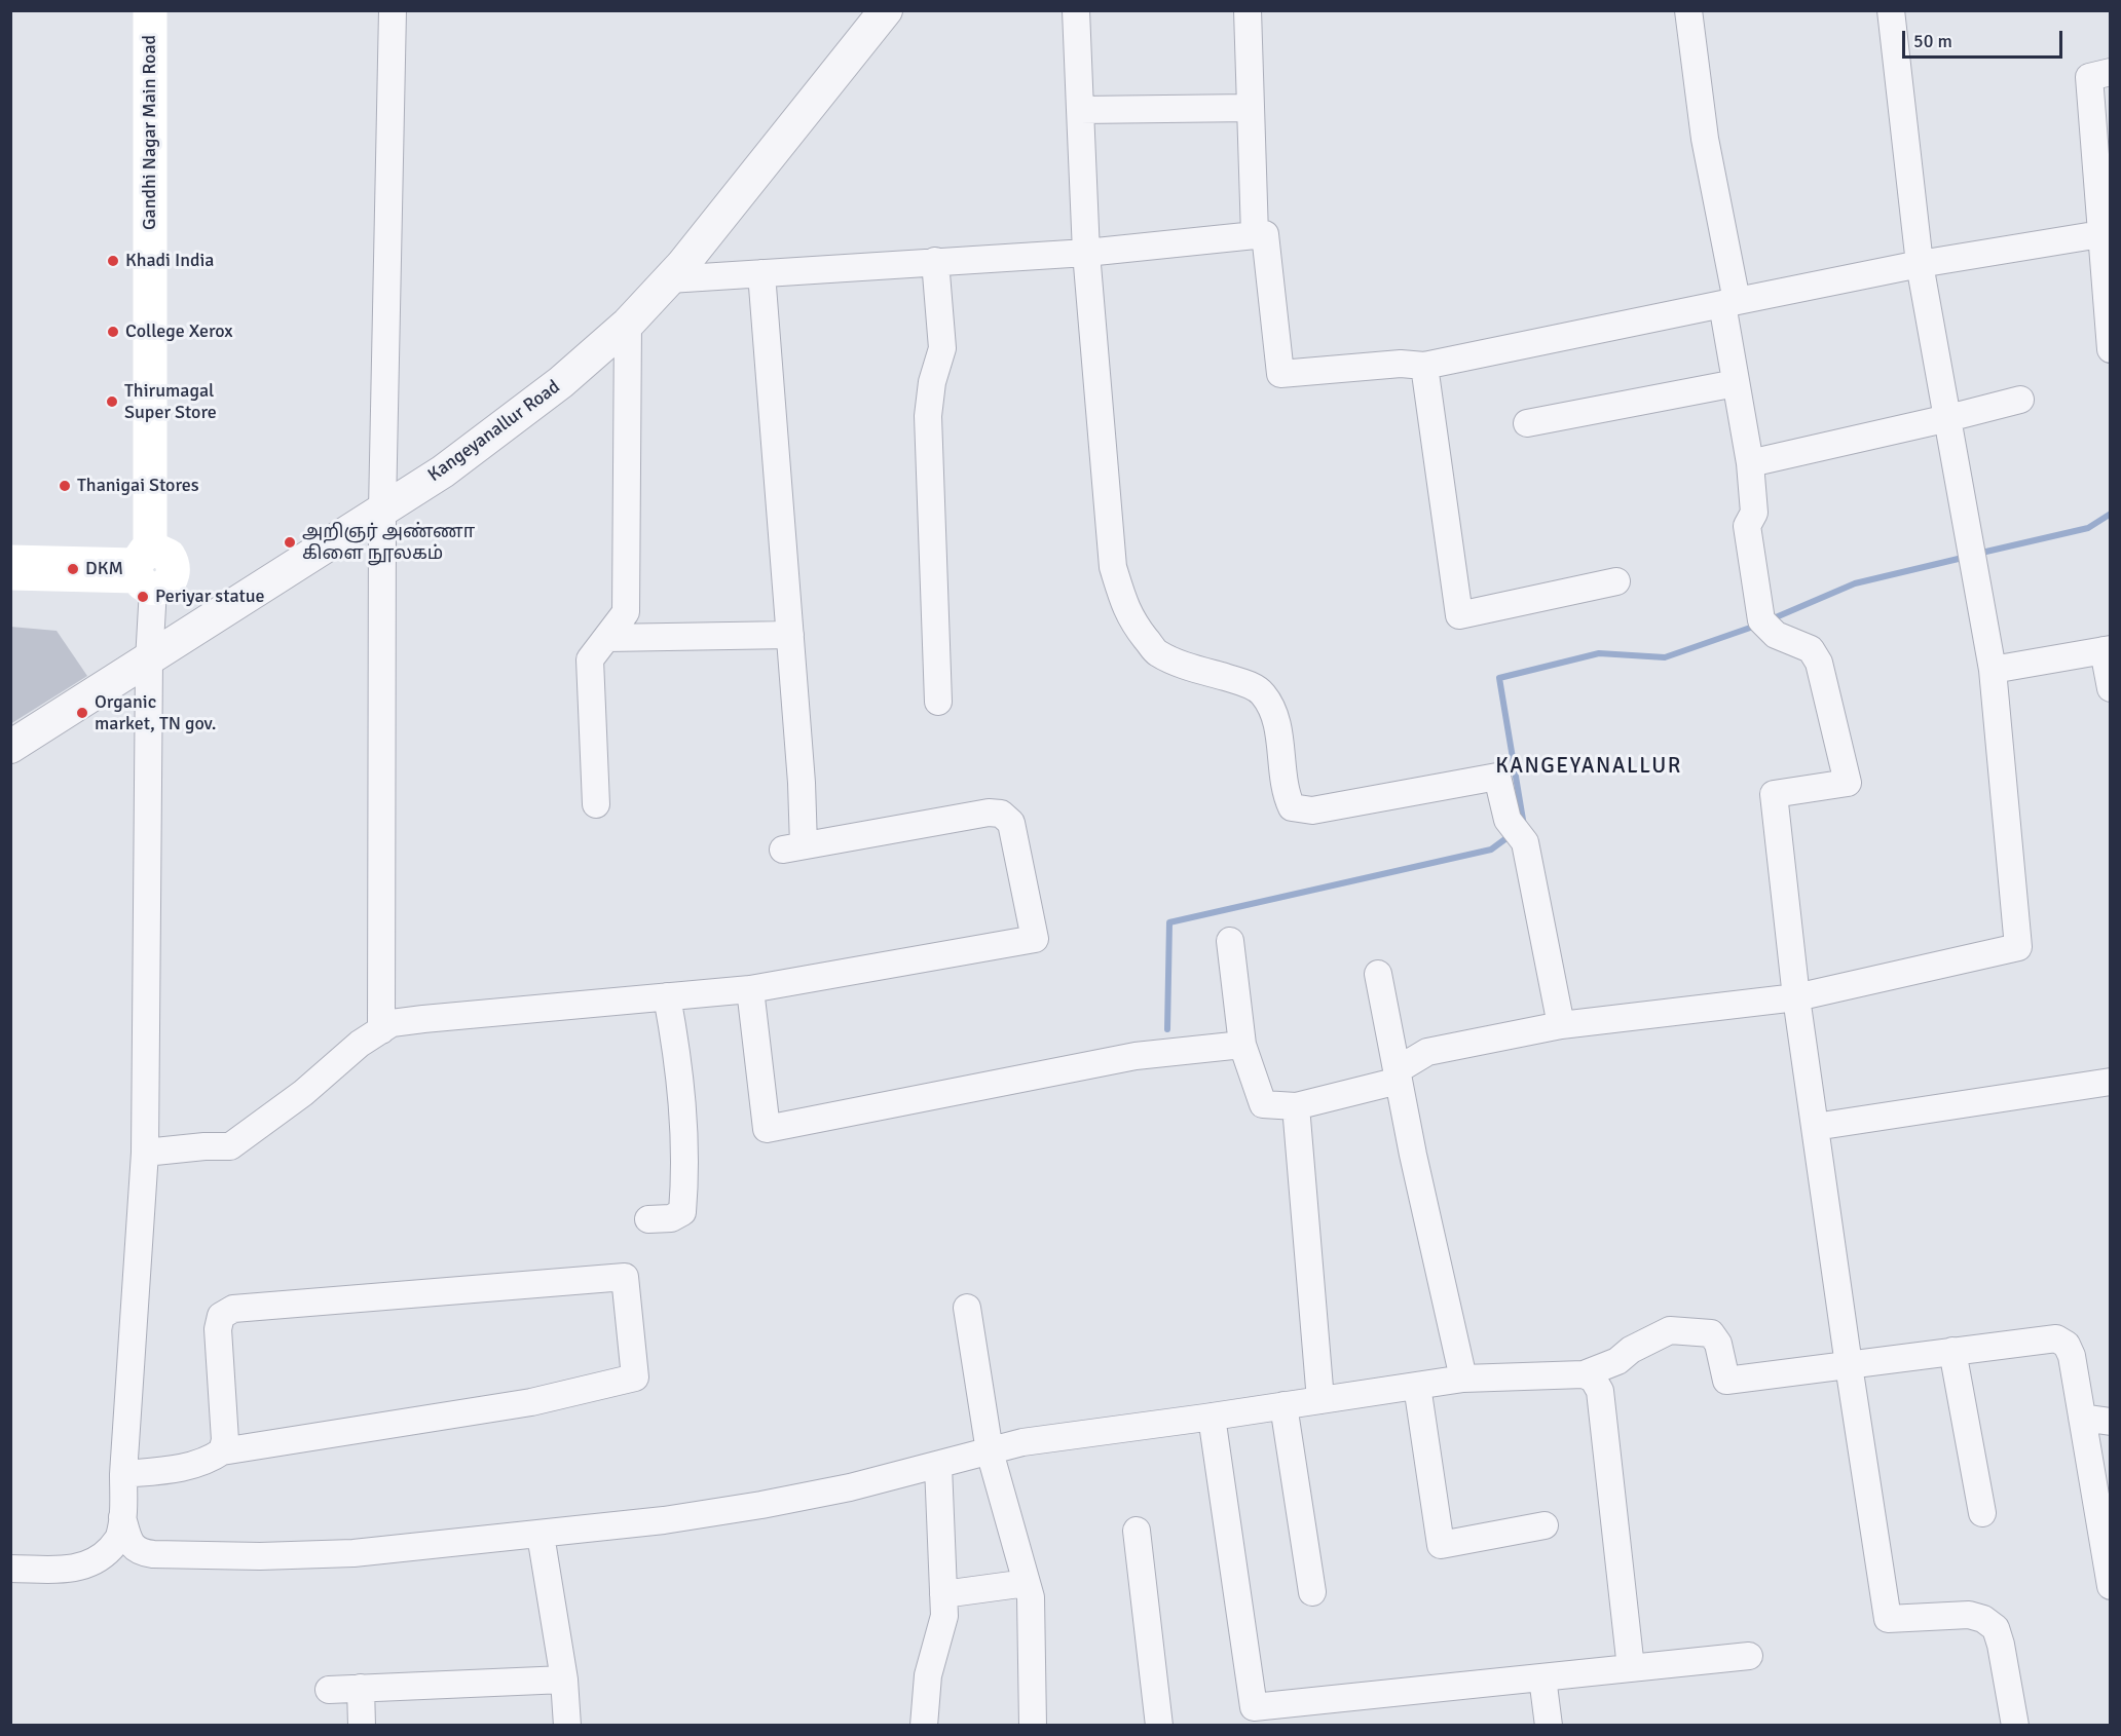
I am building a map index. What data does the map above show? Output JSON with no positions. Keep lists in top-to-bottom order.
{
  "streets": {
    "main road": ["Gandhi Nagar Main Road"],
    "street": ["Kangeyanallur Road"]
  },
  "districts": ["KANGEYANALLUR"],
  "places": [
    "Khadi India",
    "College Xerox",
    "Thirumagal Super Store",
    "Thanigai Stores",
    "அறிஞர் அண்ணா கிளை நூலகம்",
    "DKM",
    "Periyar statue",
    "Organic market, TN gov."
  ],
  "scale_bar": "50 m"
}
